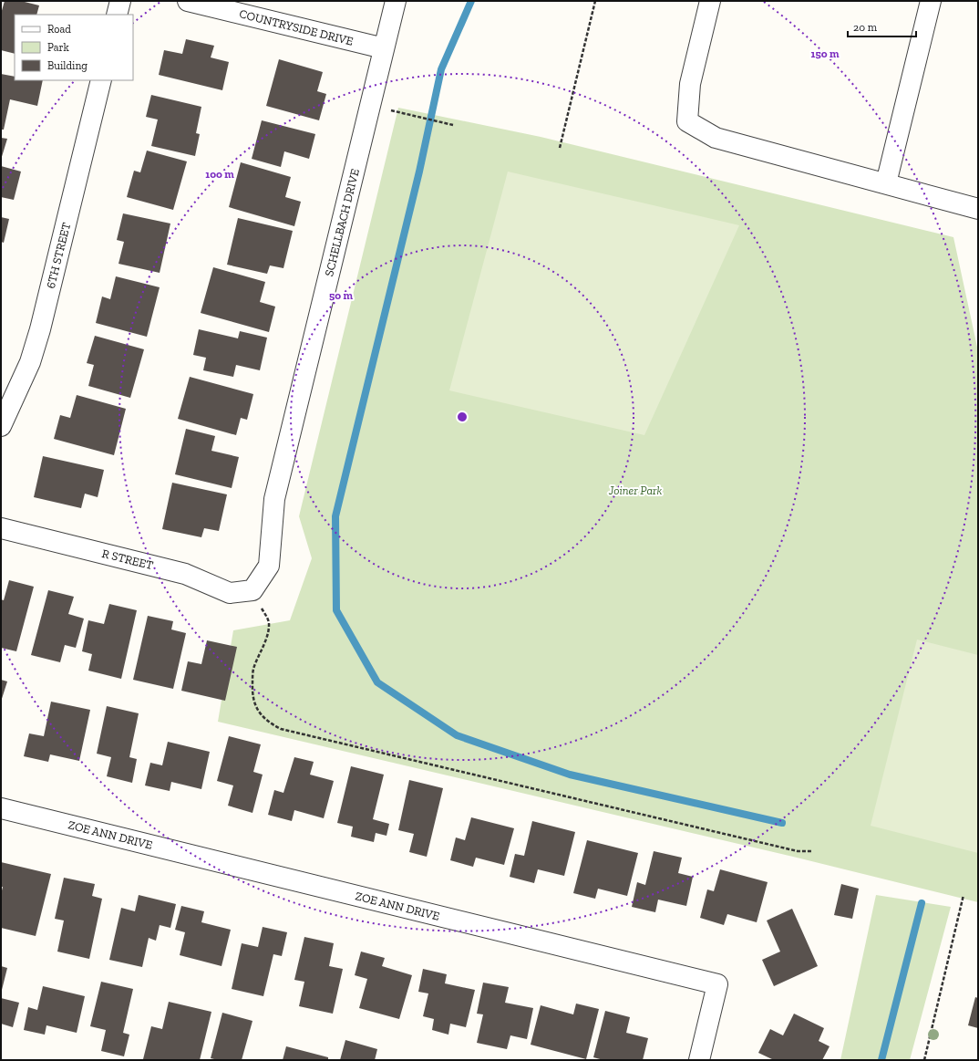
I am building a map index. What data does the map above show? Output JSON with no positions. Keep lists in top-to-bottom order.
{
  "streets": {
    "street": [
      "COUNTRYSIDE DRIVE",
      "SCHELLBACH DRIVE",
      "6TH STREET",
      "R STREET",
      "ZOE ANN DRIVE"
    ]
  },
  "crossings": [
    ["COUNTRYSIDE DRIVE", "SCHELLBACH DRIVE"],
    ["SCHELLBACH DRIVE", "R STREET"]
  ],
  "parks": ["Joiner Park"],
  "legend": ["Road", "Park", "Building"],
  "scale_bar": "20 m",
  "rings": ["150 m", "100 m", "50 m"]
}
